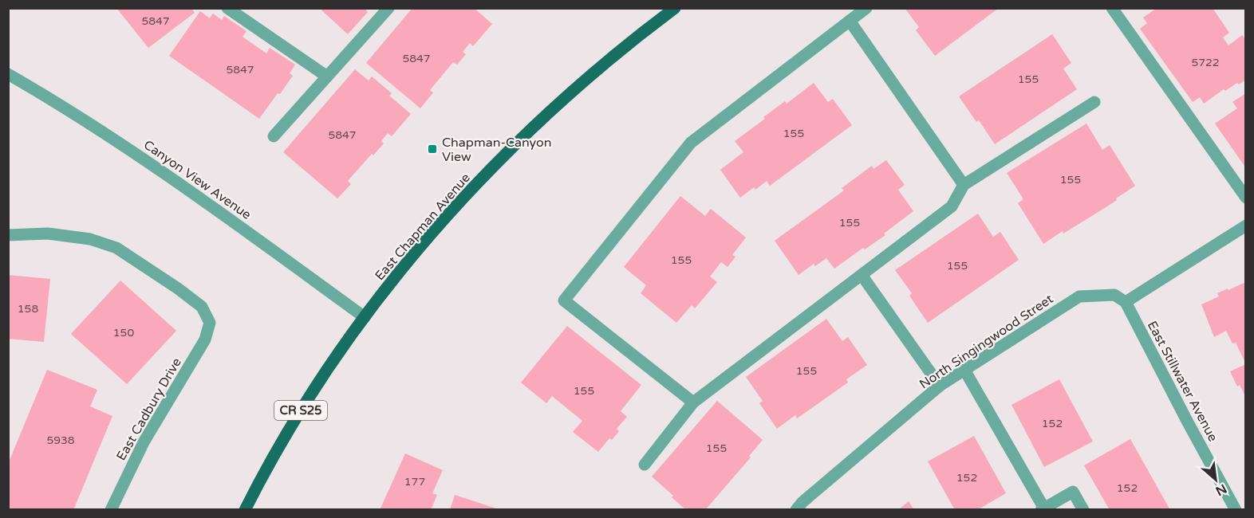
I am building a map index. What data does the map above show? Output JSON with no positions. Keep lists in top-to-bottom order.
{
  "streets": {
    "main road": ["East Chapman Avenue", "CR S25"],
    "street": [
      "Canyon View Avenue",
      "North Singingwood Street",
      "East Stillwater Avenue",
      "East Cadbury Drive"
    ]
  },
  "crossings": [
    ["Canyon View Avenue", "East Chapman Avenue"],
    ["North Singingwood Street", "East Stillwater Avenue"]
  ],
  "places": {
    "transit": ["Chapman-Canyon View"]
  },
  "house_numbers": [
    "5847",
    "5847",
    "5722",
    "5847",
    "155",
    "155",
    "5847",
    "155",
    "155",
    "155",
    "155",
    "158",
    "150",
    "155",
    "155",
    "152",
    "5938",
    "155",
    "152",
    "177",
    "152"
  ],
  "north": "bottom right"
}
